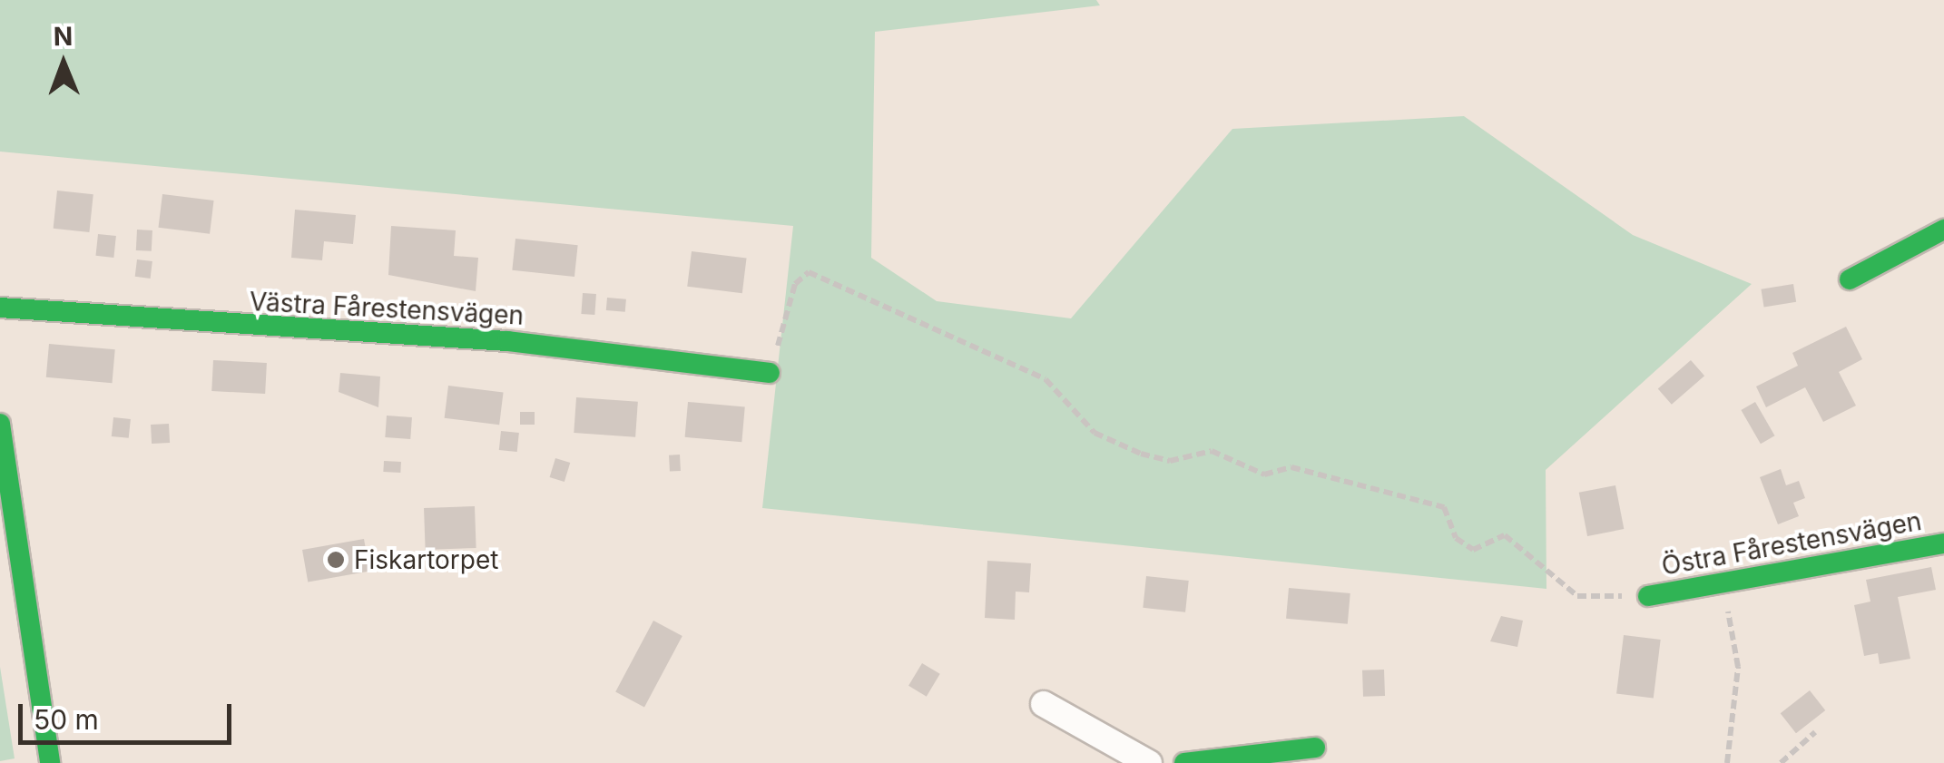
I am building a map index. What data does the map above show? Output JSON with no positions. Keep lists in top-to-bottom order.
{
  "streets": {
    "street": ["Västra Fårestensvägen", "Östra Fårestensvägen"]
  },
  "places": ["Fiskartorpet"],
  "scale_bar": "50 m",
  "north": "top"
}
